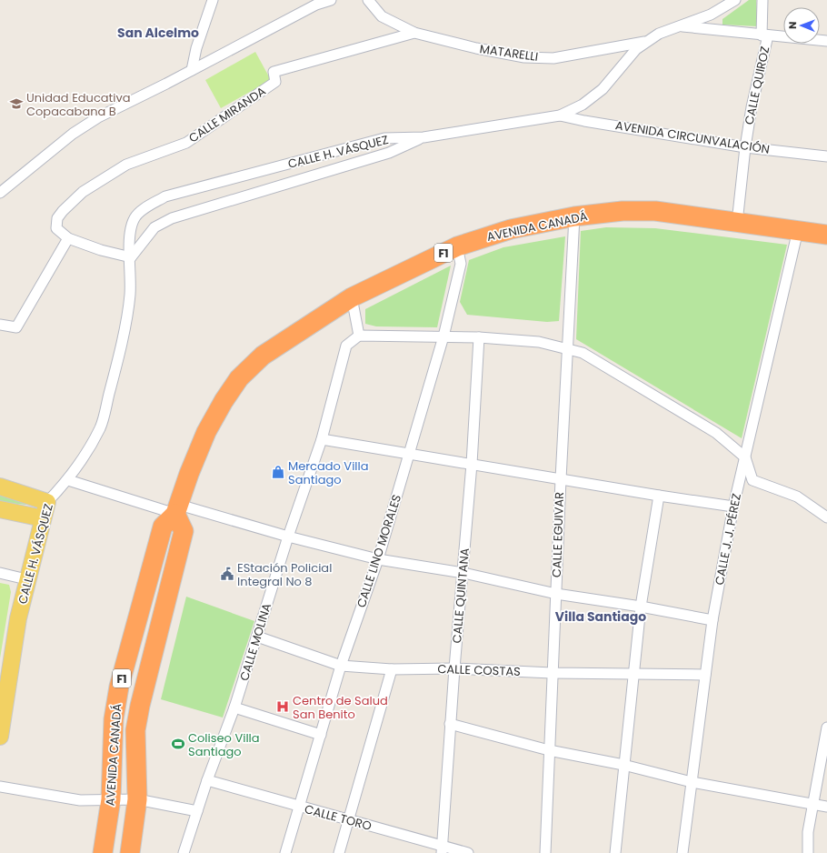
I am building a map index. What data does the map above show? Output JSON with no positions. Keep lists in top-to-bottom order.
{
  "streets": {
    "highway": ["AVENIDA CANADÁ", "F1"],
    "main road": ["CALLE H. VÁSQUEZ"],
    "street": [
      "MATARELLI",
      "CALLE QUIROZ",
      "CALLE MIRANDA",
      "AVENIDA CIRCUNVALACIÓN",
      "CALLE EGUIVAR",
      "CALLE J. J. PÉREZ",
      "CALLE LINO MORALES",
      "CALLE QUINTANA",
      "CALLE MOLINA",
      "CALLE COSTAS",
      "CALLE TORO"
    ]
  },
  "crossings": [
    ["MATARELLI", "CALLE MIRANDA"],
    ["CALLE QUIROZ", "AVENIDA CIRCUNVALACIÓN"],
    ["CALLE QUIROZ", "AVENIDA CANADÁ"],
    ["AVENIDA CANADÁ", "CALLE EGUIVAR"],
    ["AVENIDA CANADÁ", "CALLE J. J. PÉREZ"],
    ["AVENIDA CANADÁ", "CALLE LINO MORALES"],
    ["CALLE EGUIVAR", "CALLE COSTAS"],
    ["CALLE J. J. PÉREZ", "CALLE COSTAS"],
    ["CALLE LINO MORALES", "CALLE COSTAS"],
    ["CALLE LINO MORALES", "CALLE TORO"],
    ["CALLE QUINTANA", "CALLE COSTAS"],
    ["CALLE QUINTANA", "CALLE TORO"],
    ["CALLE MOLINA", "CALLE COSTAS"],
    ["CALLE MOLINA", "CALLE TORO"]
  ],
  "districts": ["San Alcelmo", "Villa Santiago"],
  "places": {
    "school or university": ["Unidad Educativa Copacabana B"],
    "shop": ["Mercado Villa Santiago"],
    "public building": ["EStación Policial Integral No 8"],
    "hospital": ["Centro de Salud San Benito"],
    "sports": ["Coliseo Villa Santiago"]
  },
  "north": "left"
}
